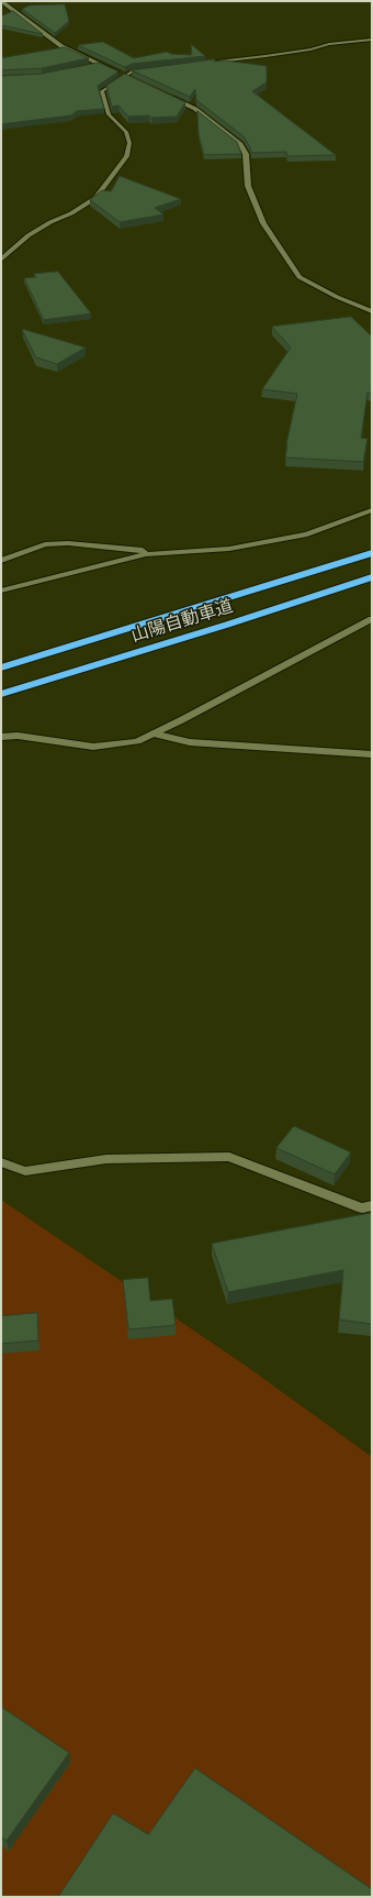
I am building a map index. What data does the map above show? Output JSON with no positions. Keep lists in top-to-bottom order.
{
  "streets": {
    "highway": ["山陽自動車道"]
  }
}
